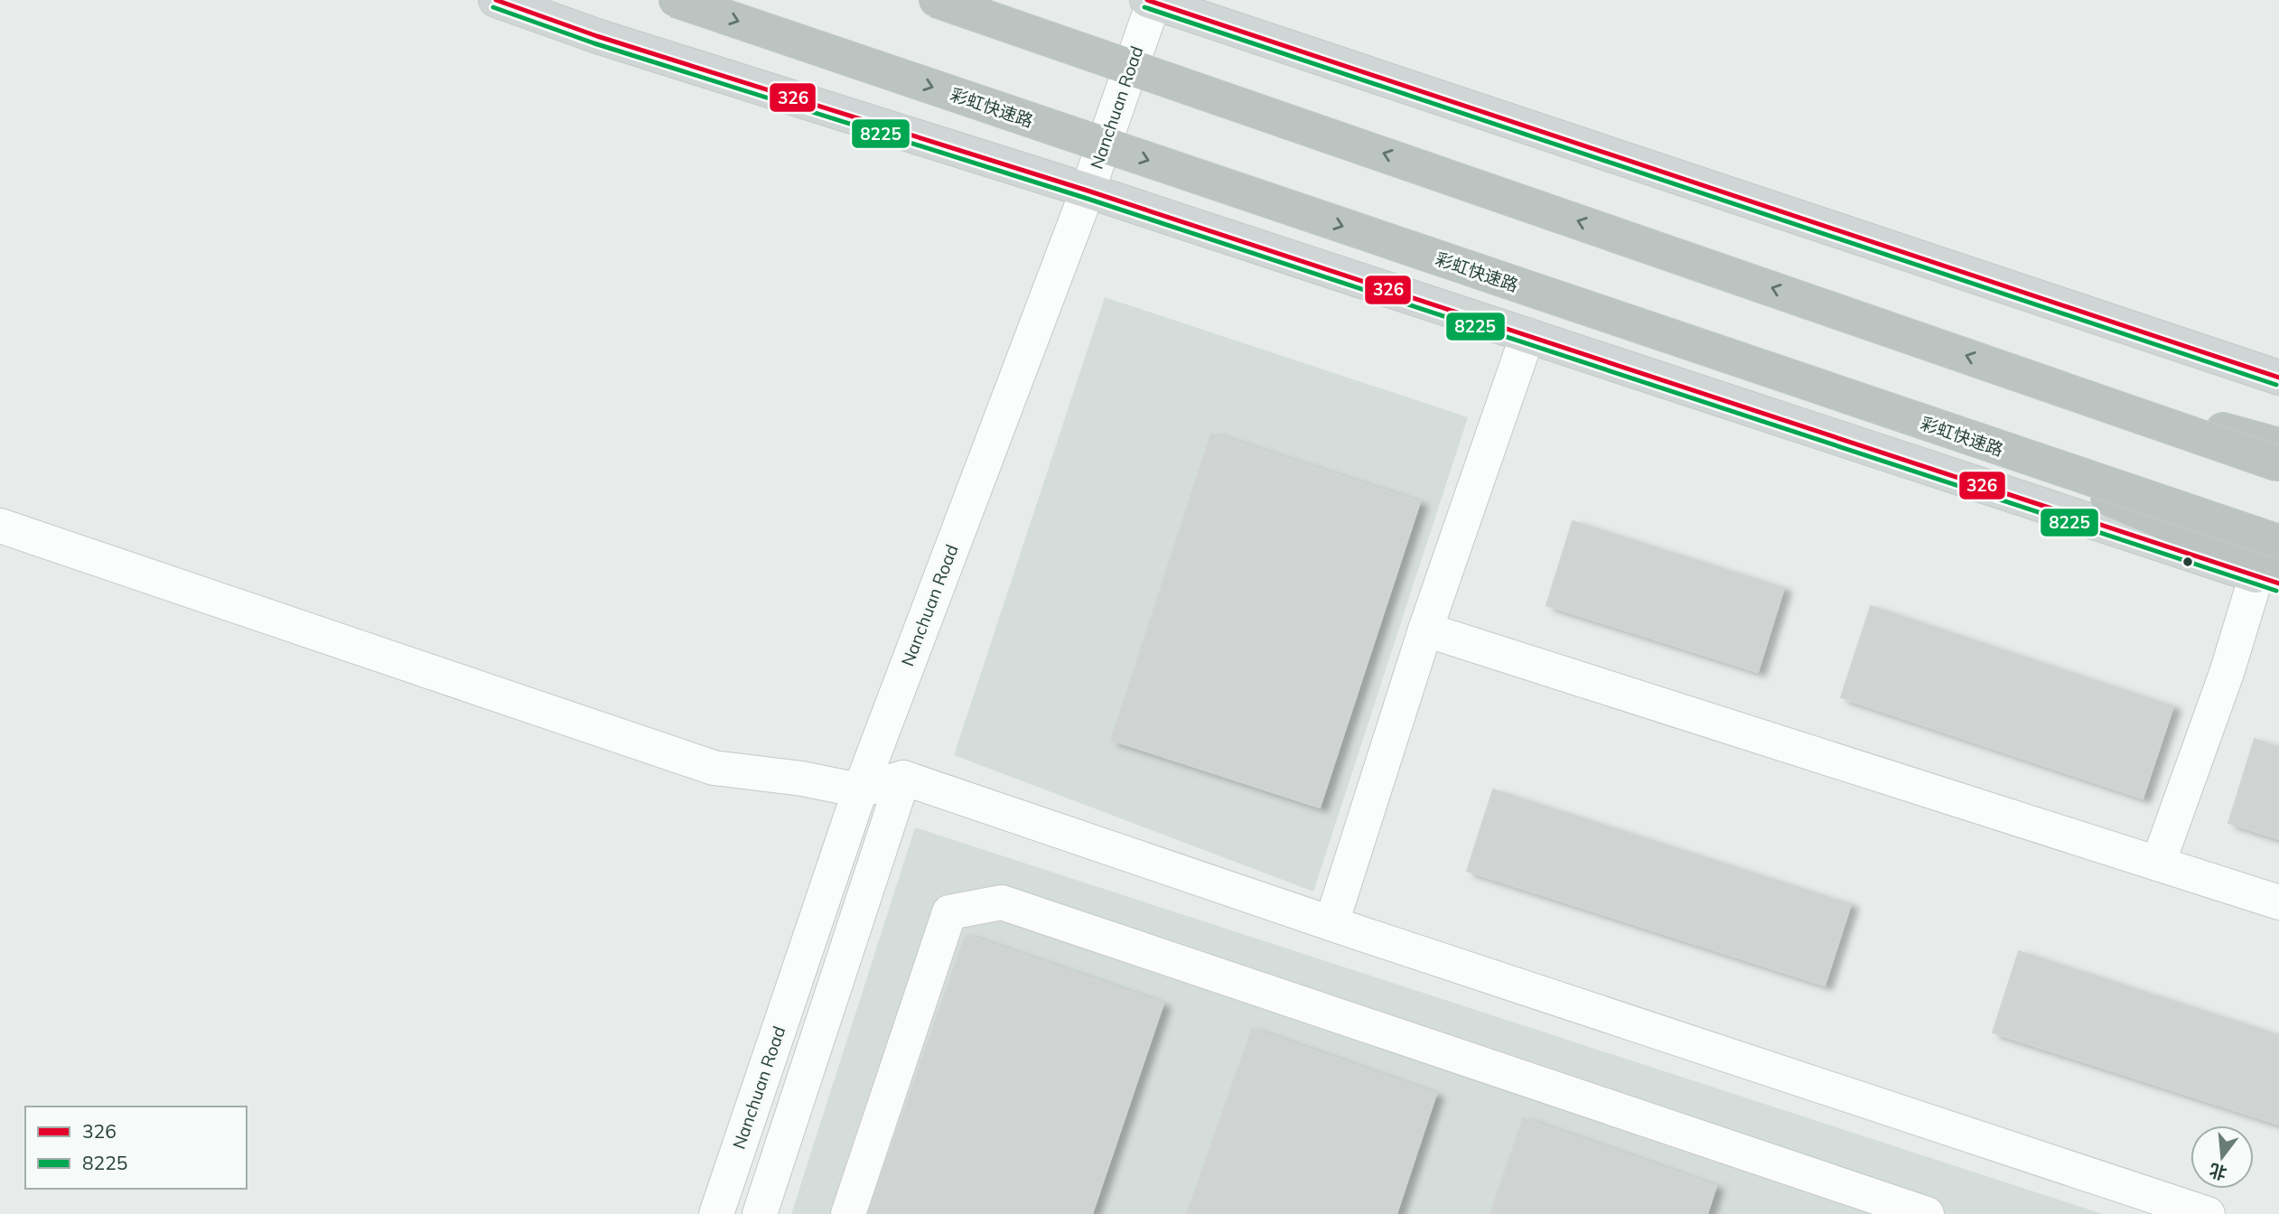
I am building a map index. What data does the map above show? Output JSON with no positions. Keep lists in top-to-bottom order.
{
  "streets": {
    "highway": ["彩虹快速路"],
    "street": ["Nanchuan Road"]
  },
  "lines": ["transit line 326", "transit line 8225"],
  "legend": ["326", "8225"],
  "north": "bottom"
}
